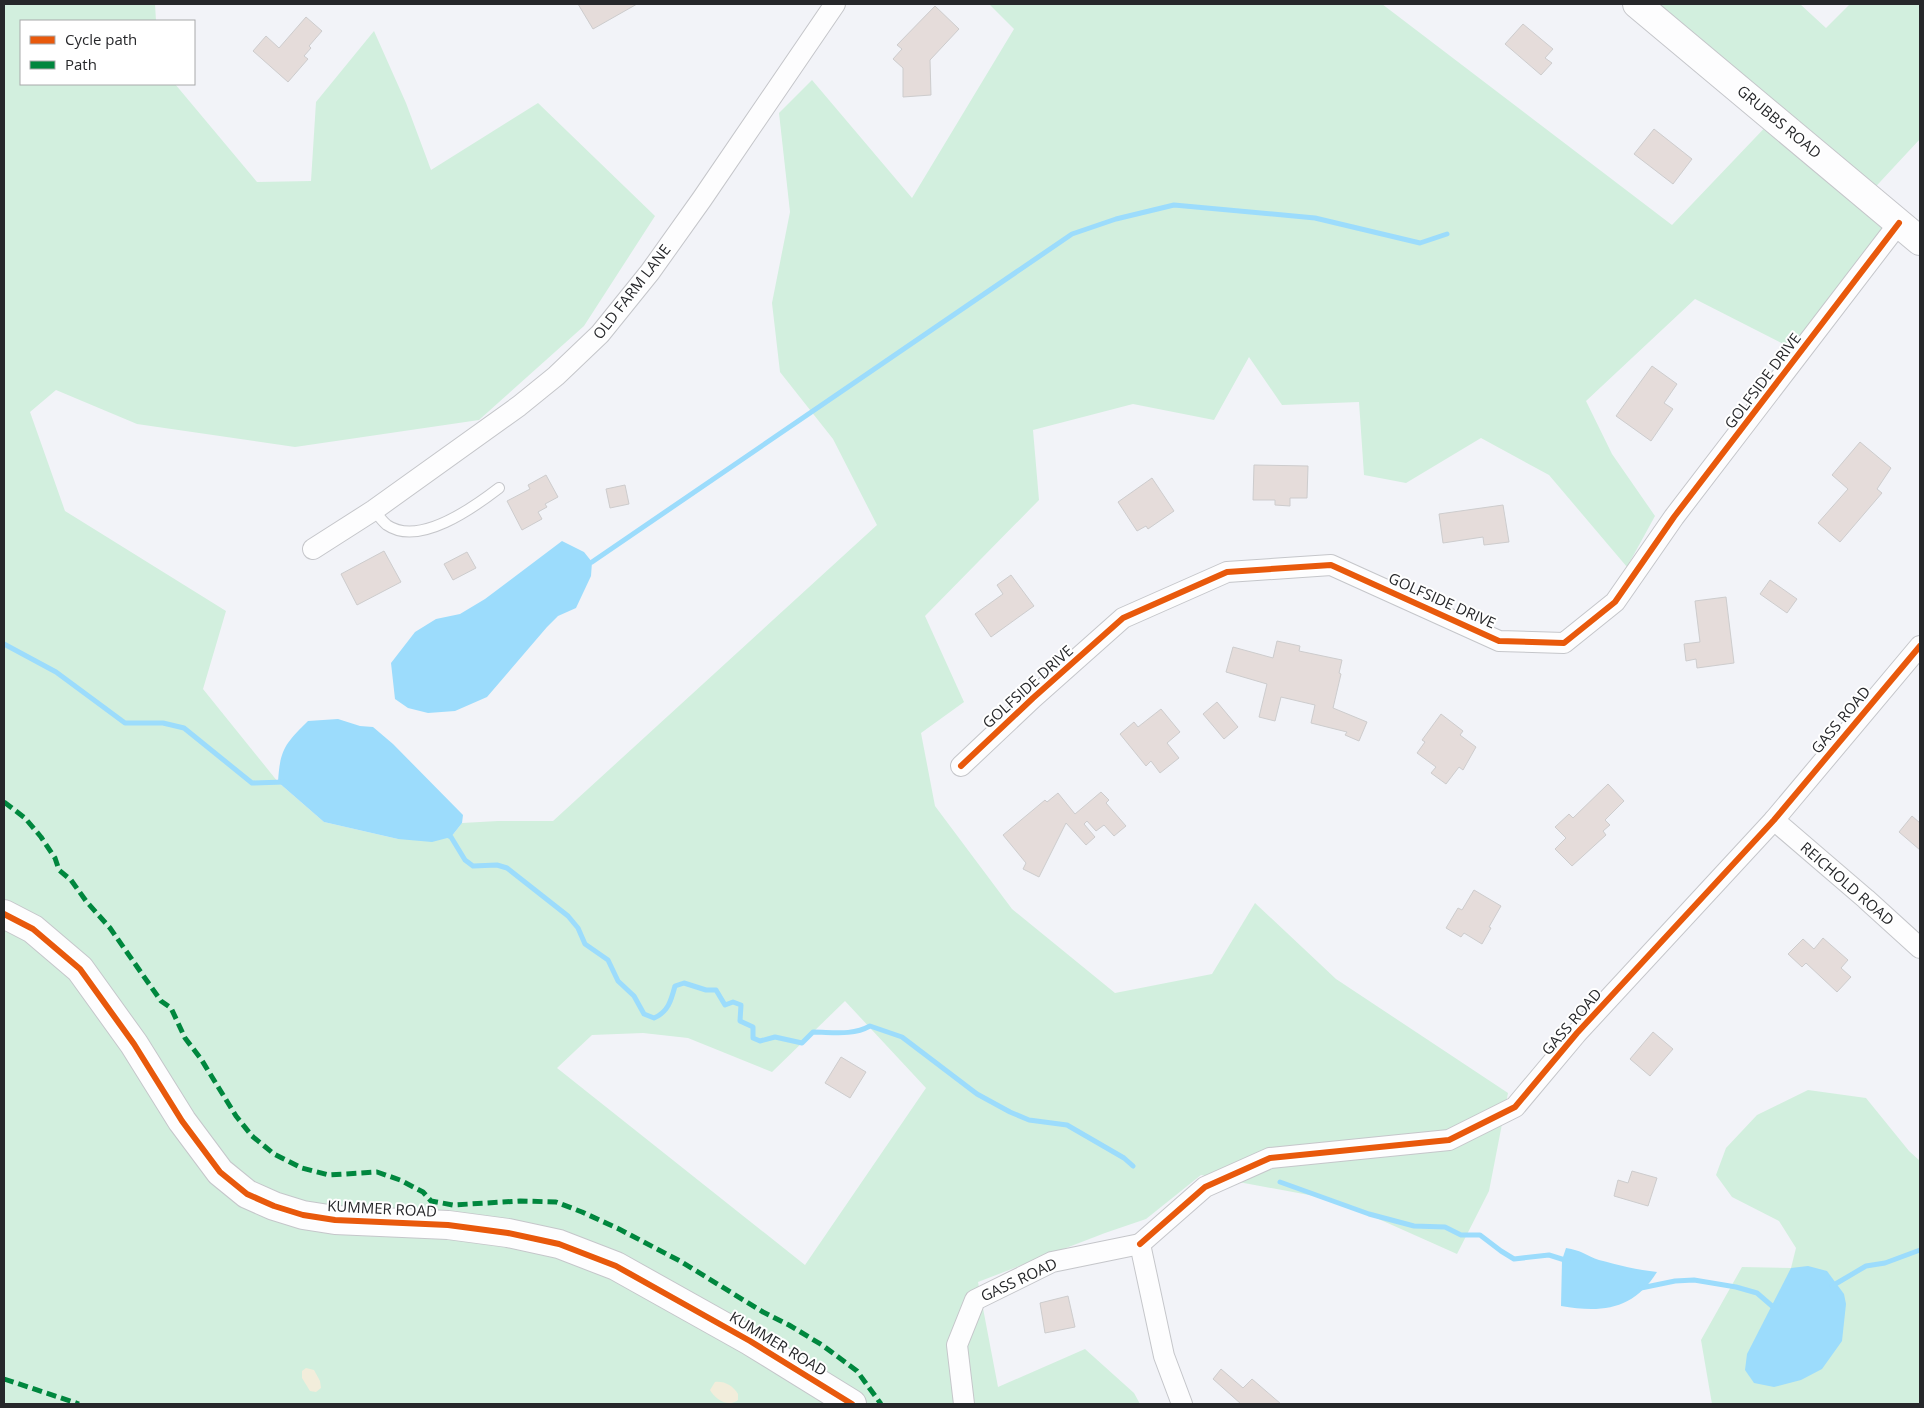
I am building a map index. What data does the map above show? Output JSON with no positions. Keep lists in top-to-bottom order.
{
  "streets": {
    "street": [
      "GRUBBS ROAD",
      "OLD FARM LANE",
      "GOLFSIDE DRIVE",
      "GASS ROAD",
      "REICHOLD ROAD",
      "KUMMER ROAD"
    ]
  },
  "crossings": [
    ["GRUBBS ROAD", "GOLFSIDE DRIVE"],
    ["GASS ROAD", "REICHOLD ROAD"]
  ],
  "legend": ["Cycle path", "Path"]
}
